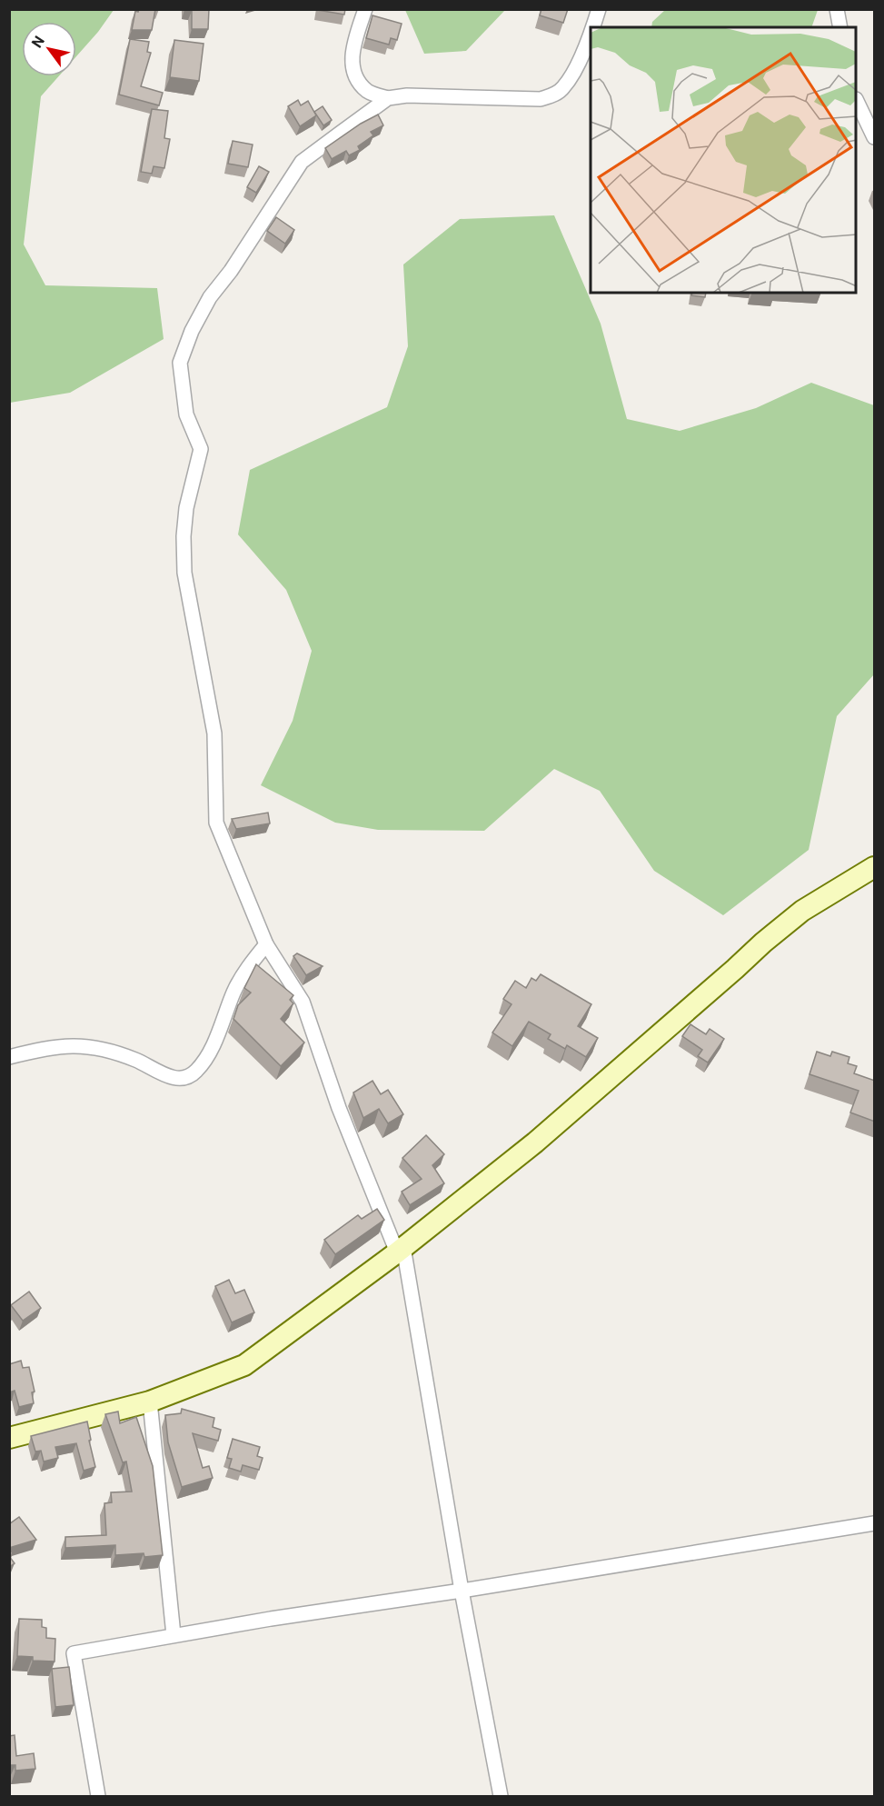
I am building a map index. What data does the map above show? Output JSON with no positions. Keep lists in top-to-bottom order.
{
  "north": "top left"
}
